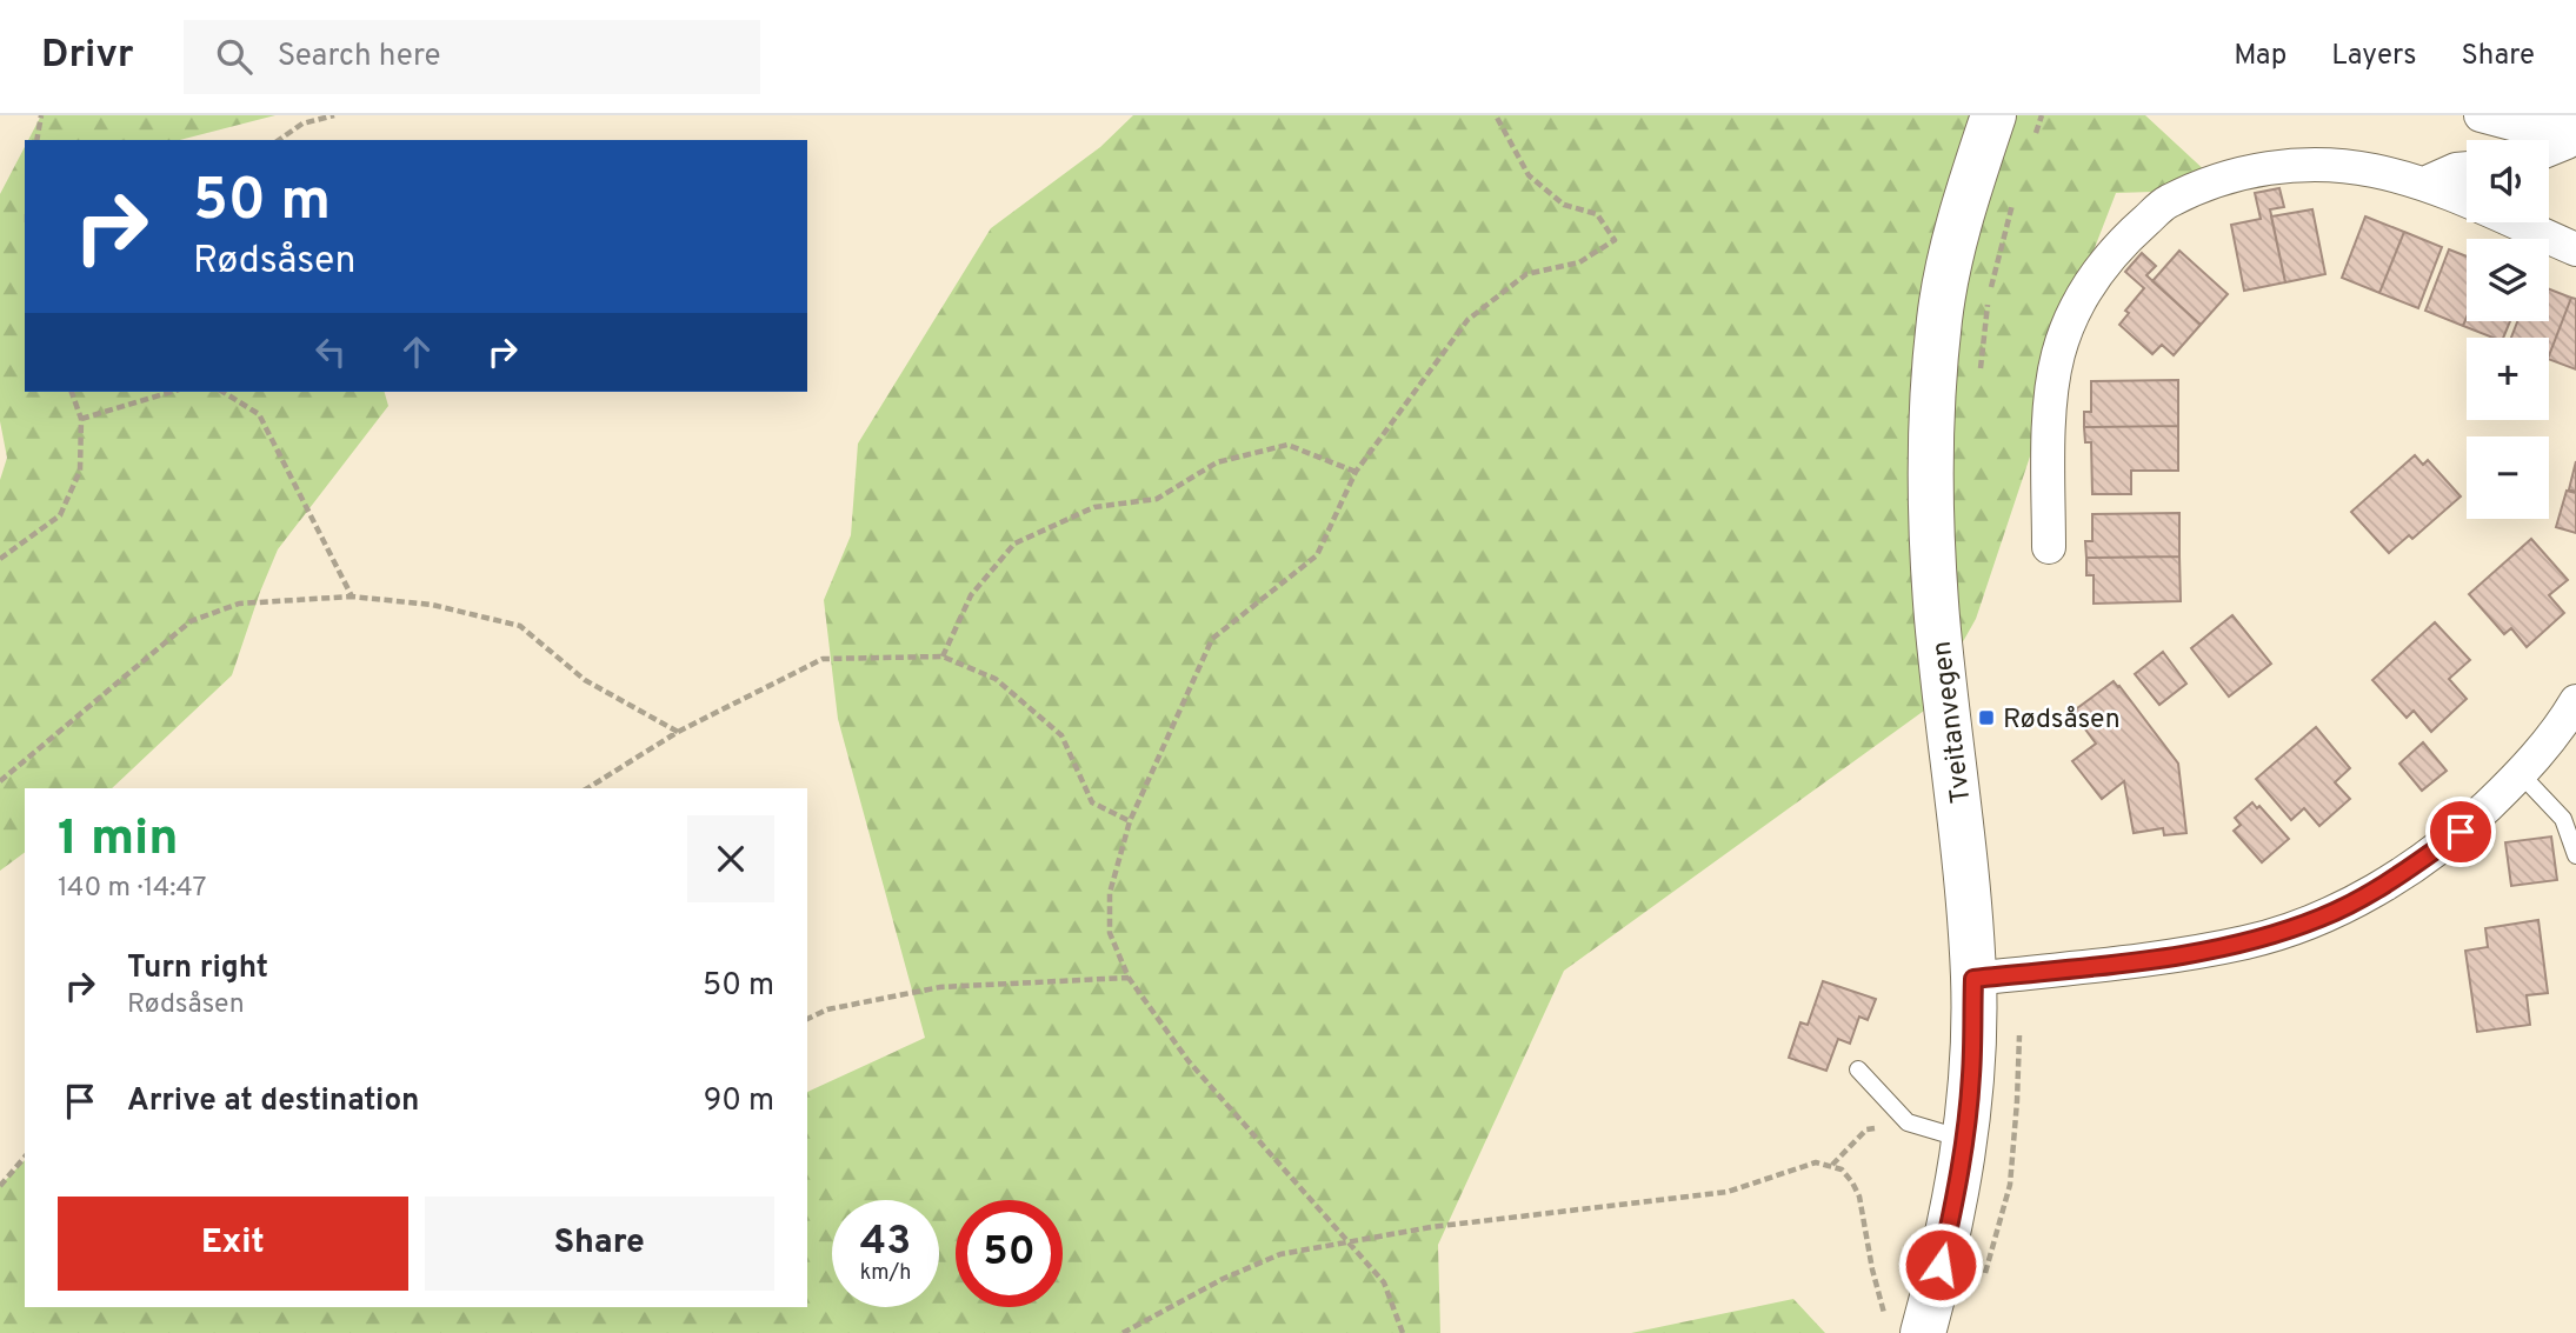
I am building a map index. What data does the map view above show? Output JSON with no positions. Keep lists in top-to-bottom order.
{
  "streets": {
    "main road": ["Tveitanvegen"]
  },
  "places": {
    "transit": ["Rødsåsen"]
  },
  "page": {
    "header": "Drivr",
    "search": "Search here",
    "nav": ["Map", "Layers", "Share"],
    "map_buttons": ["+", "−"],
    "turn": ["50 m", "Rødsåsen"],
    "heading": ["1 min", "140 m · 14:47"],
    "list": [
      {
        "name": "Turn right",
        "note": "Rødsåsen",
        "value": "50 m"
      },
      {
        "name": "Arrive at destination",
        "value": "90 m"
      }
    ],
    "buttons": ["Exit", "Share"],
    "speed": "43 km/h",
    "limit": "50"
  }
}
